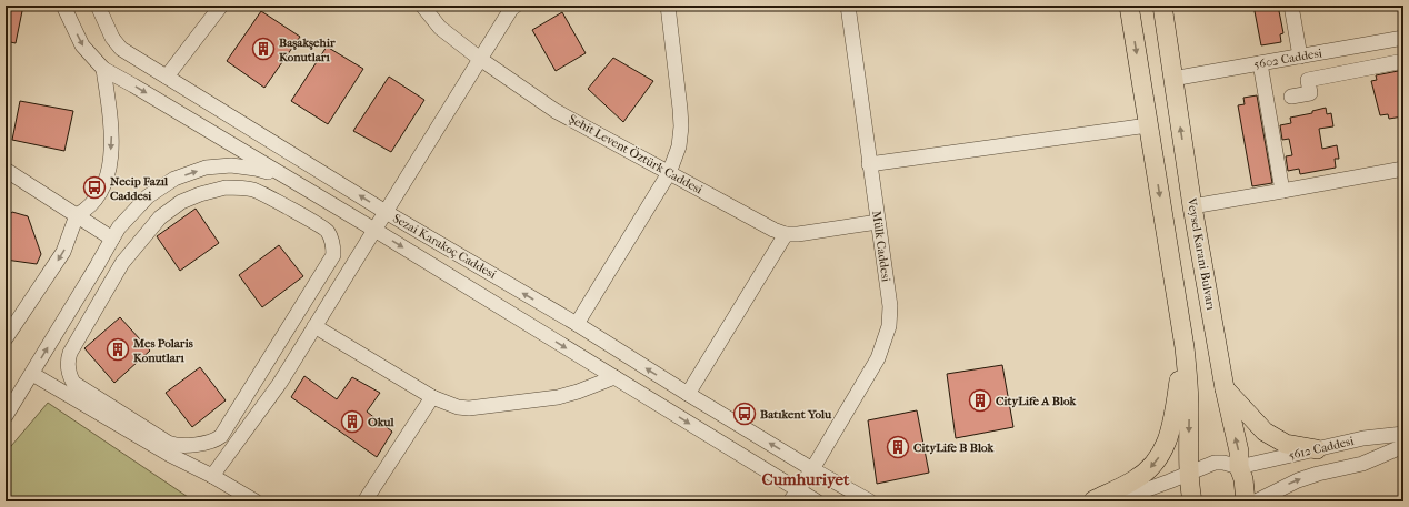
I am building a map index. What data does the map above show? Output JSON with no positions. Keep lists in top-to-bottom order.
{
  "streets": {
    "main road": ["Veysel Karani Bulvarı"],
    "street": [
      "5602 Caddesi",
      "Şehit Levent Öztürk Caddesi",
      "Sezai Karakoç Caddesi",
      "Mülk Caddesi",
      "5612 Caddesi"
    ]
  },
  "crossings": [
    ["5602 Caddesi", "Veysel Karani Bulvarı"],
    ["Şehit Levent Öztürk Caddesi", "Mülk Caddesi"],
    ["Sezai Karakoç Caddesi", "Mülk Caddesi"],
    ["Veysel Karani Bulvarı", "5612 Caddesi"]
  ],
  "districts": ["Cumhuriyet"],
  "places": {
    "building": [
      "Başakşehir Konutları",
      "Mes Polaris Konutları",
      "CityLife A Blok",
      "Okul",
      "CityLife B Blok"
    ],
    "bus stop": ["Necip Fazıl Caddesi", "Batıkent Yolu"]
  }
}
